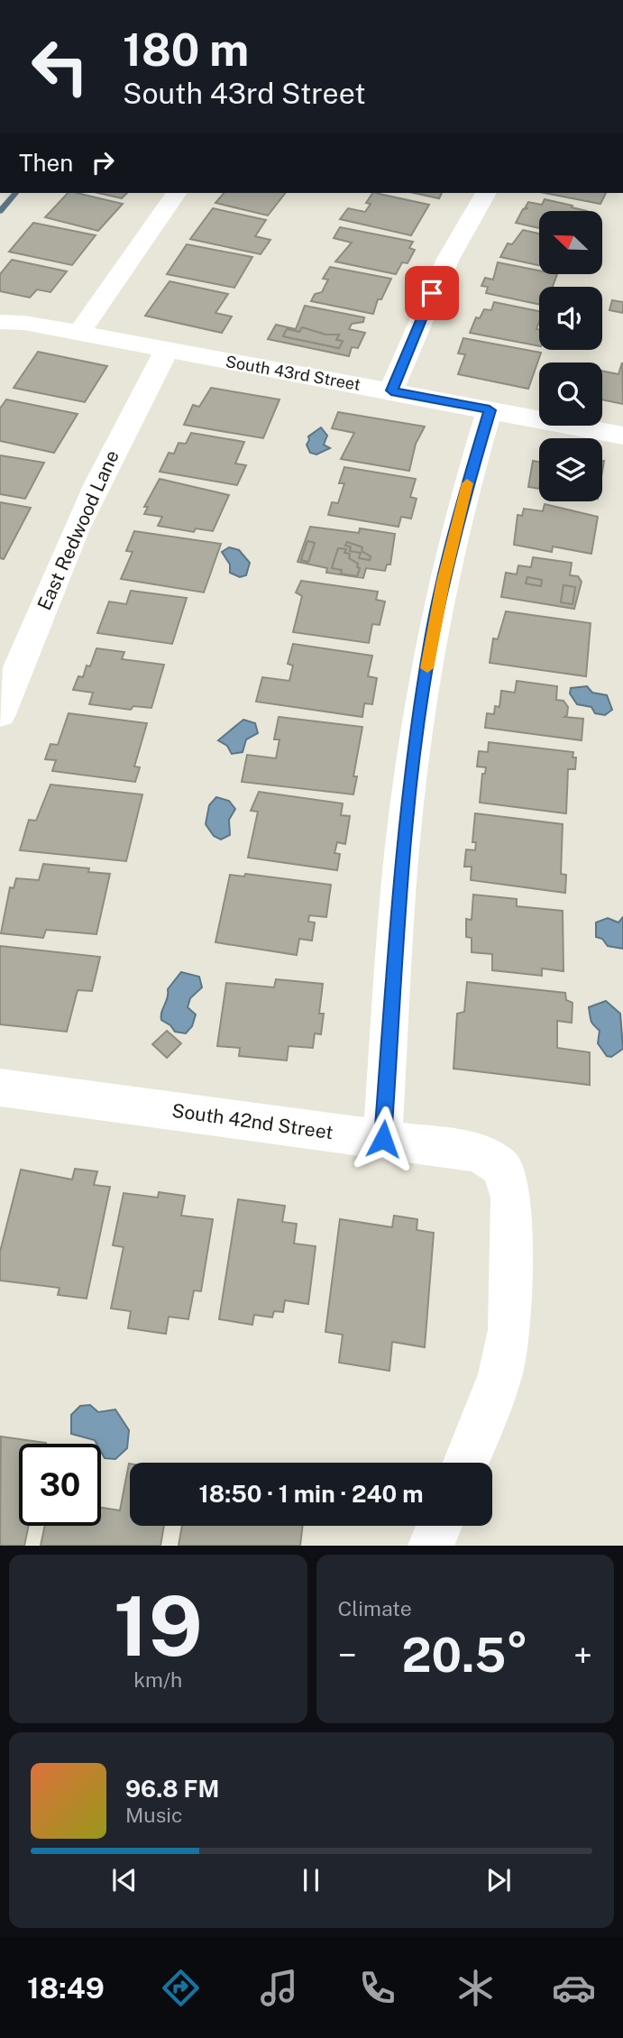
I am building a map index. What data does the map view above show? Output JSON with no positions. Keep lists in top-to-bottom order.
{
  "streets": {
    "street": ["South 43rd Street", "East Redwood Lane", "South 42nd Street"]
  },
  "crossings": [
    ["South 43rd Street", "East Redwood Lane"]
  ],
  "north": "top left",
  "page": {
    "turn": ["180 m", "South 43rd Street"],
    "then": "Then",
    "limit": "30",
    "trip": "18:50 · 1 min · 240 m",
    "tile": [
      ["19", "km/h"],
      "Climate"
    ],
    "heat": ["−", "20.5°", "+"],
    "song": ["96.8 FM", "Music"],
    "tabs": "18:49"
  }
}
